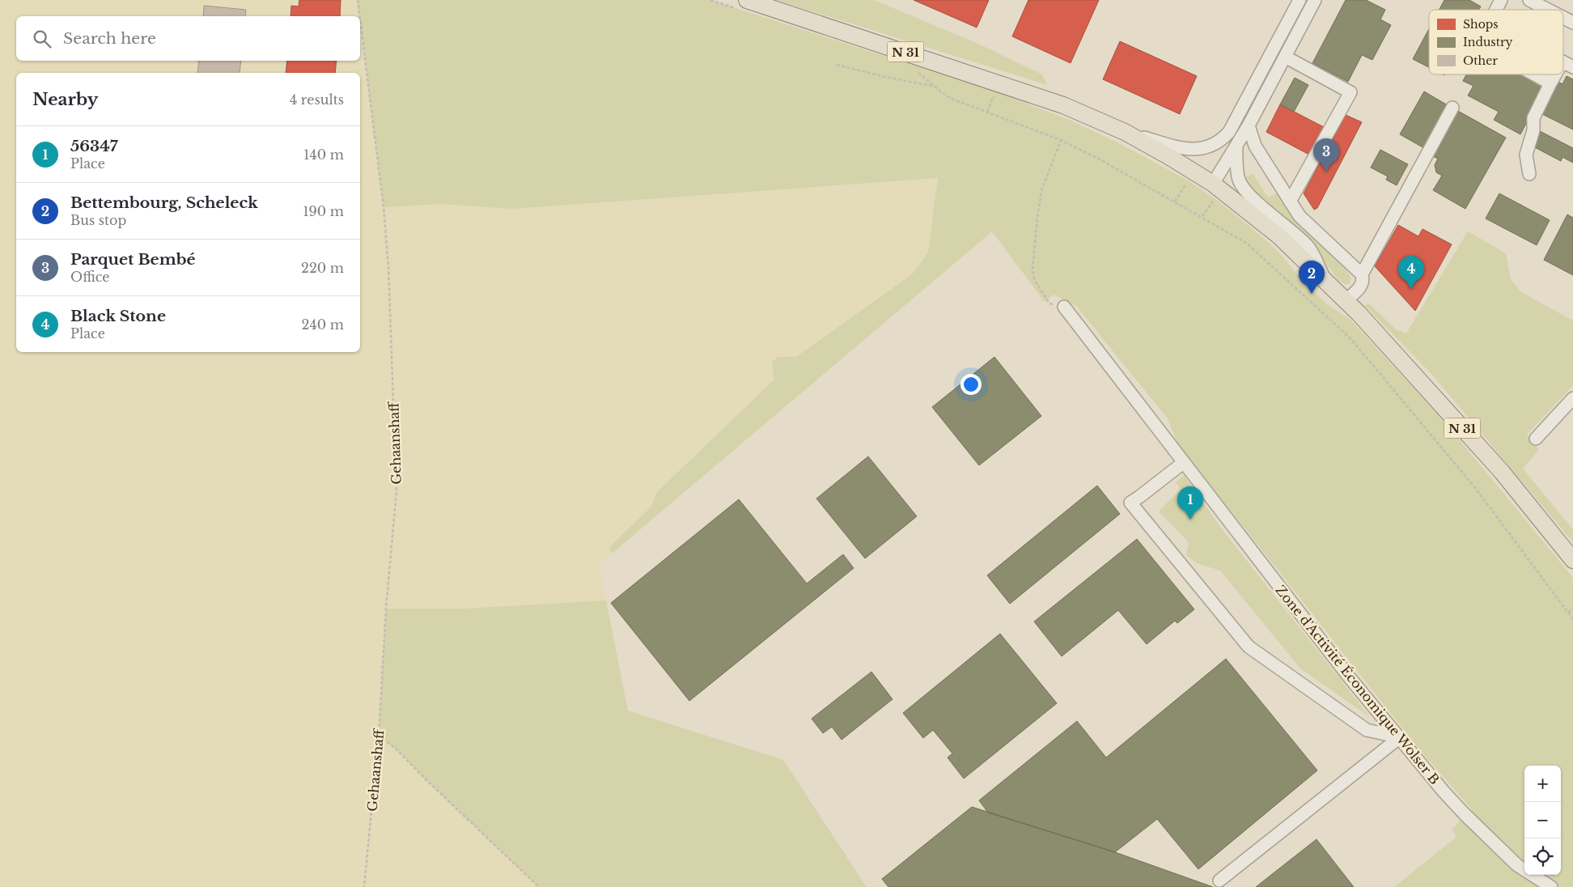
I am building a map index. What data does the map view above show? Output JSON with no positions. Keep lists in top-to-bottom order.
{
  "streets": {
    "main road": ["N 31"],
    "street": ["Zone d'Activité Économique Wolser B"],
    "path": ["Gehaanshaff"]
  },
  "legend": ["Shops", "Industry", "Other"],
  "page": {
    "search": "Search here",
    "heading": ["Nearby", "4 results"],
    "list": [
      {
        "mark": "1",
        "name": "56347",
        "note": "Place",
        "value": "140 m"
      },
      {
        "mark": "2",
        "name": "Bettembourg, Scheleck",
        "note": "Bus stop",
        "value": "190 m"
      },
      {
        "mark": "3",
        "name": "Parquet Bembé",
        "note": "Office",
        "value": "220 m"
      },
      {
        "mark": "4",
        "name": "Black Stone",
        "note": "Place",
        "value": "240 m"
      }
    ],
    "pins": [
      "3",
      "4",
      "2",
      "1"
    ],
    "map_buttons": ["+", "−"]
  }
}
